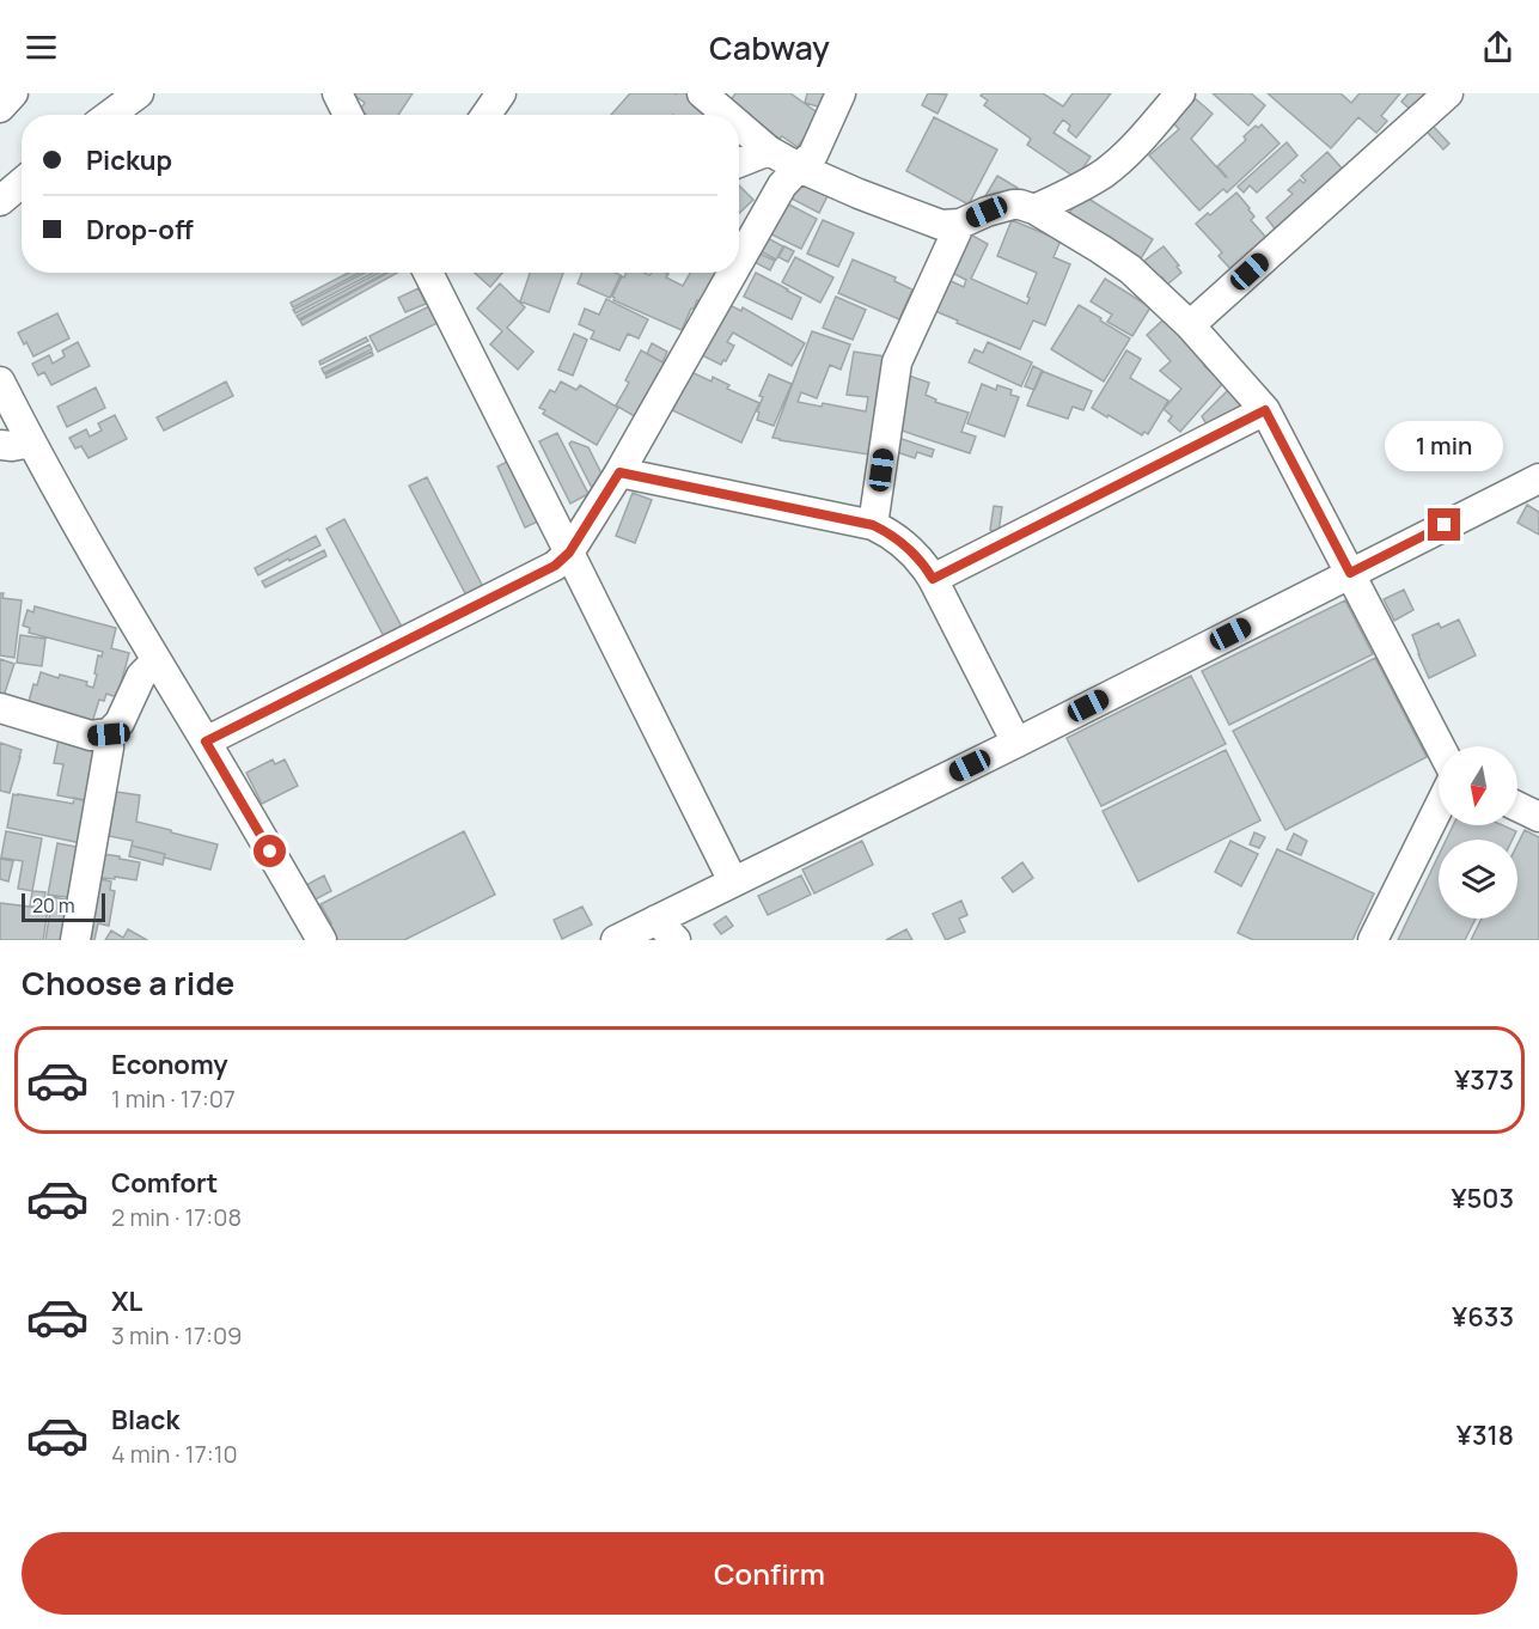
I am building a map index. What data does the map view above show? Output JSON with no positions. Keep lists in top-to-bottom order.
{
  "scale_bar": "20 m",
  "north": "bottom",
  "page": {
    "header": "Cabway",
    "banner": ["Pickup", "Drop-off"],
    "bubble": "1 min",
    "scale": "20 m",
    "heading": "Choose a ride",
    "list": [
      {
        "name": "Economy",
        "note": "1 min · 17:07",
        "value": "¥373"
      },
      {
        "name": "Comfort",
        "note": "2 min · 17:08",
        "value": "¥503"
      },
      {
        "name": "XL",
        "note": "3 min · 17:09",
        "value": "¥633"
      },
      {
        "name": "Black",
        "note": "4 min · 17:10",
        "value": "¥318"
      }
    ],
    "buttons": "Confirm"
  }
}
